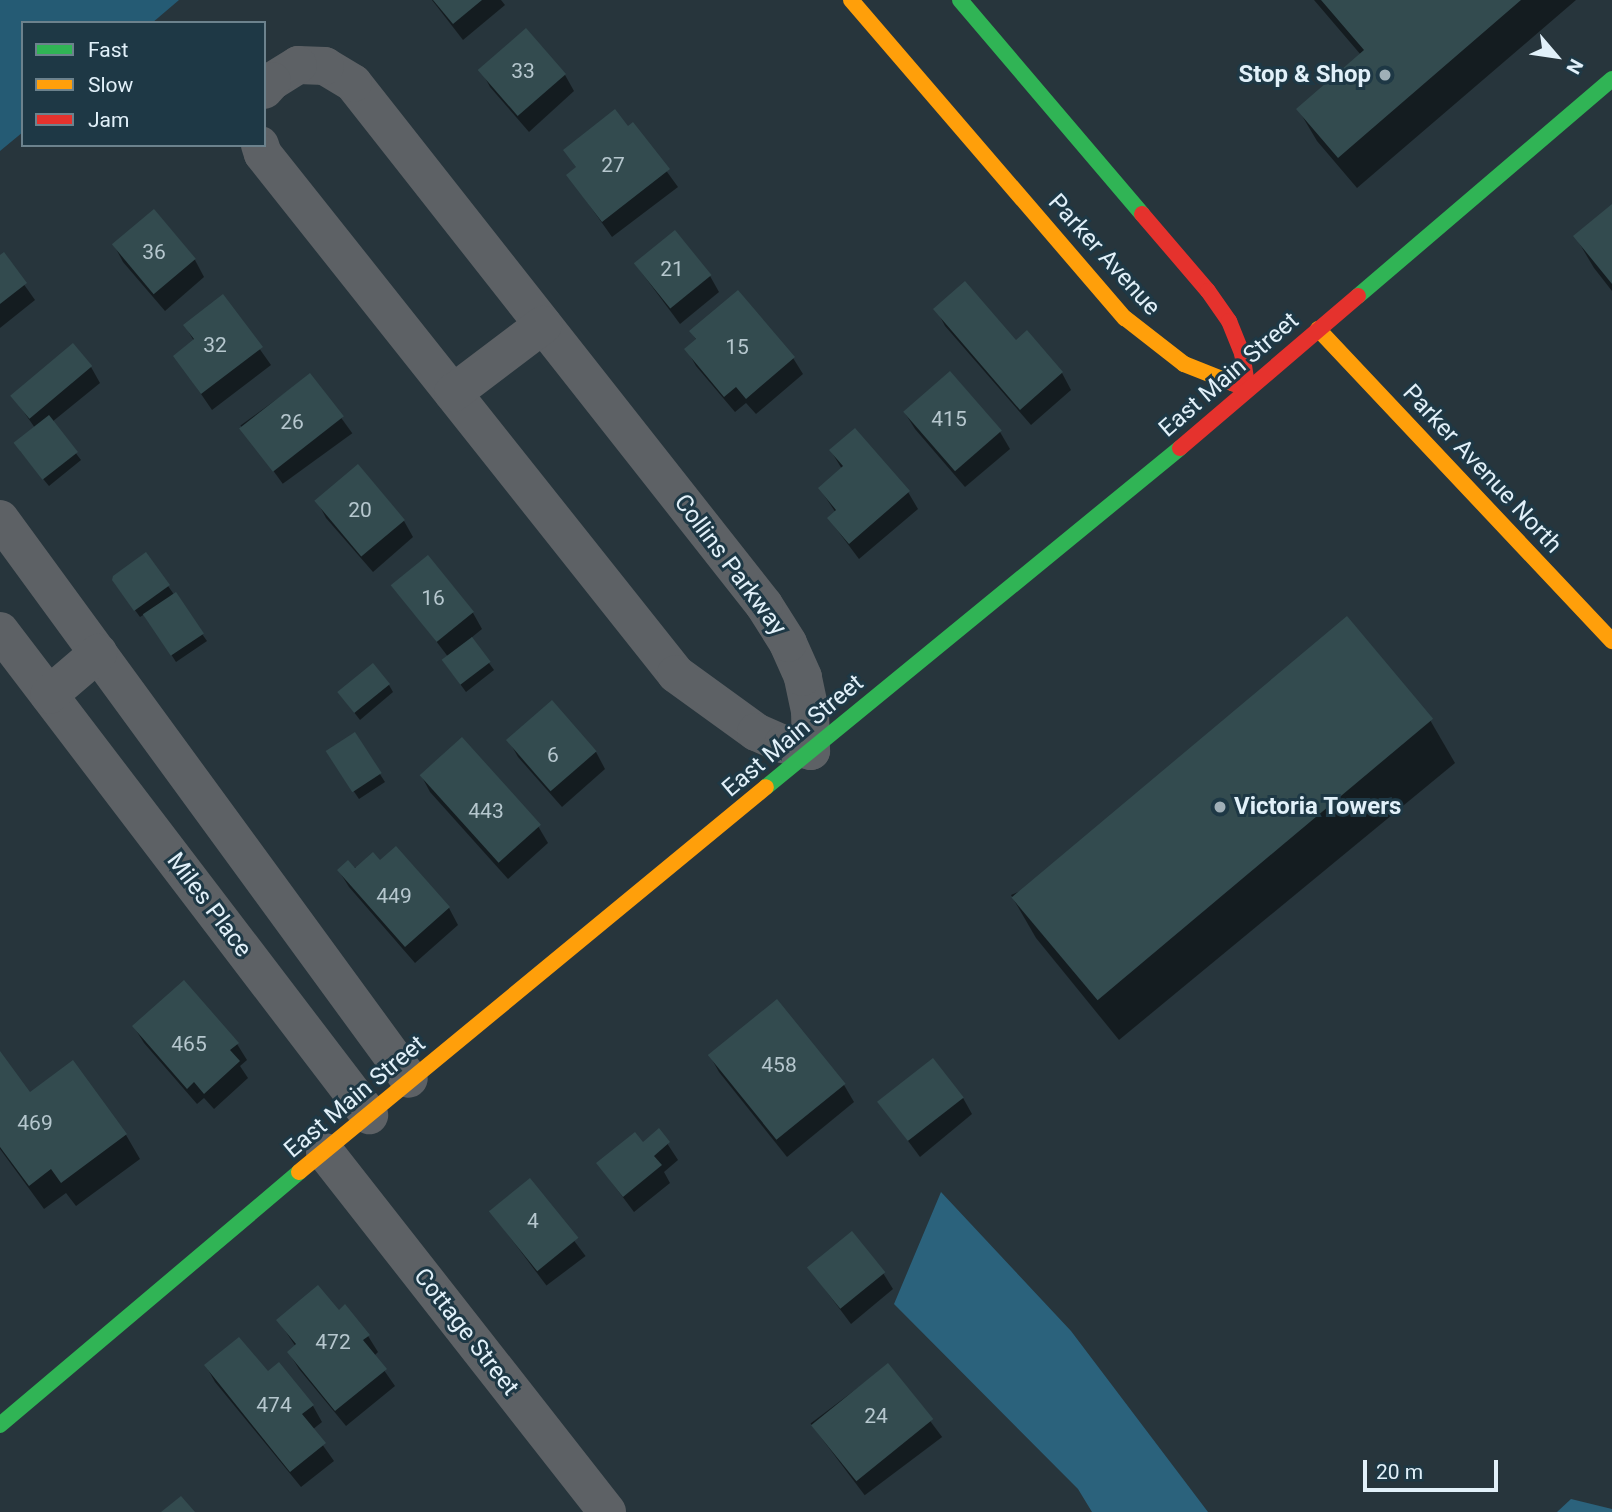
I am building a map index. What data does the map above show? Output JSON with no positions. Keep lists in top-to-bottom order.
{
  "streets": {
    "main road": ["Parker Avenue", "East Main Street", "Parker Avenue North"],
    "street": ["Collins Parkway", "Miles Place", "Cottage Street"]
  },
  "crossings": [
    ["Parker Avenue", "East Main Street"],
    ["East Main Street", "Parker Avenue North"],
    ["East Main Street", "Collins Parkway"],
    ["East Main Street", "Miles Place"],
    ["East Main Street", "Cottage Street"]
  ],
  "places": ["Stop & Shop", "Victoria Towers"],
  "house_numbers": [
    "33",
    "27",
    "36",
    "21",
    "32",
    "15",
    "415",
    "26",
    "20",
    "16",
    "6",
    "443",
    "449",
    "465",
    "458",
    "469",
    "4",
    "472",
    "474",
    "24"
  ],
  "legend": ["Fast", "Slow", "Jam"],
  "scale_bar": "20 m",
  "north": "bottom right"
}
